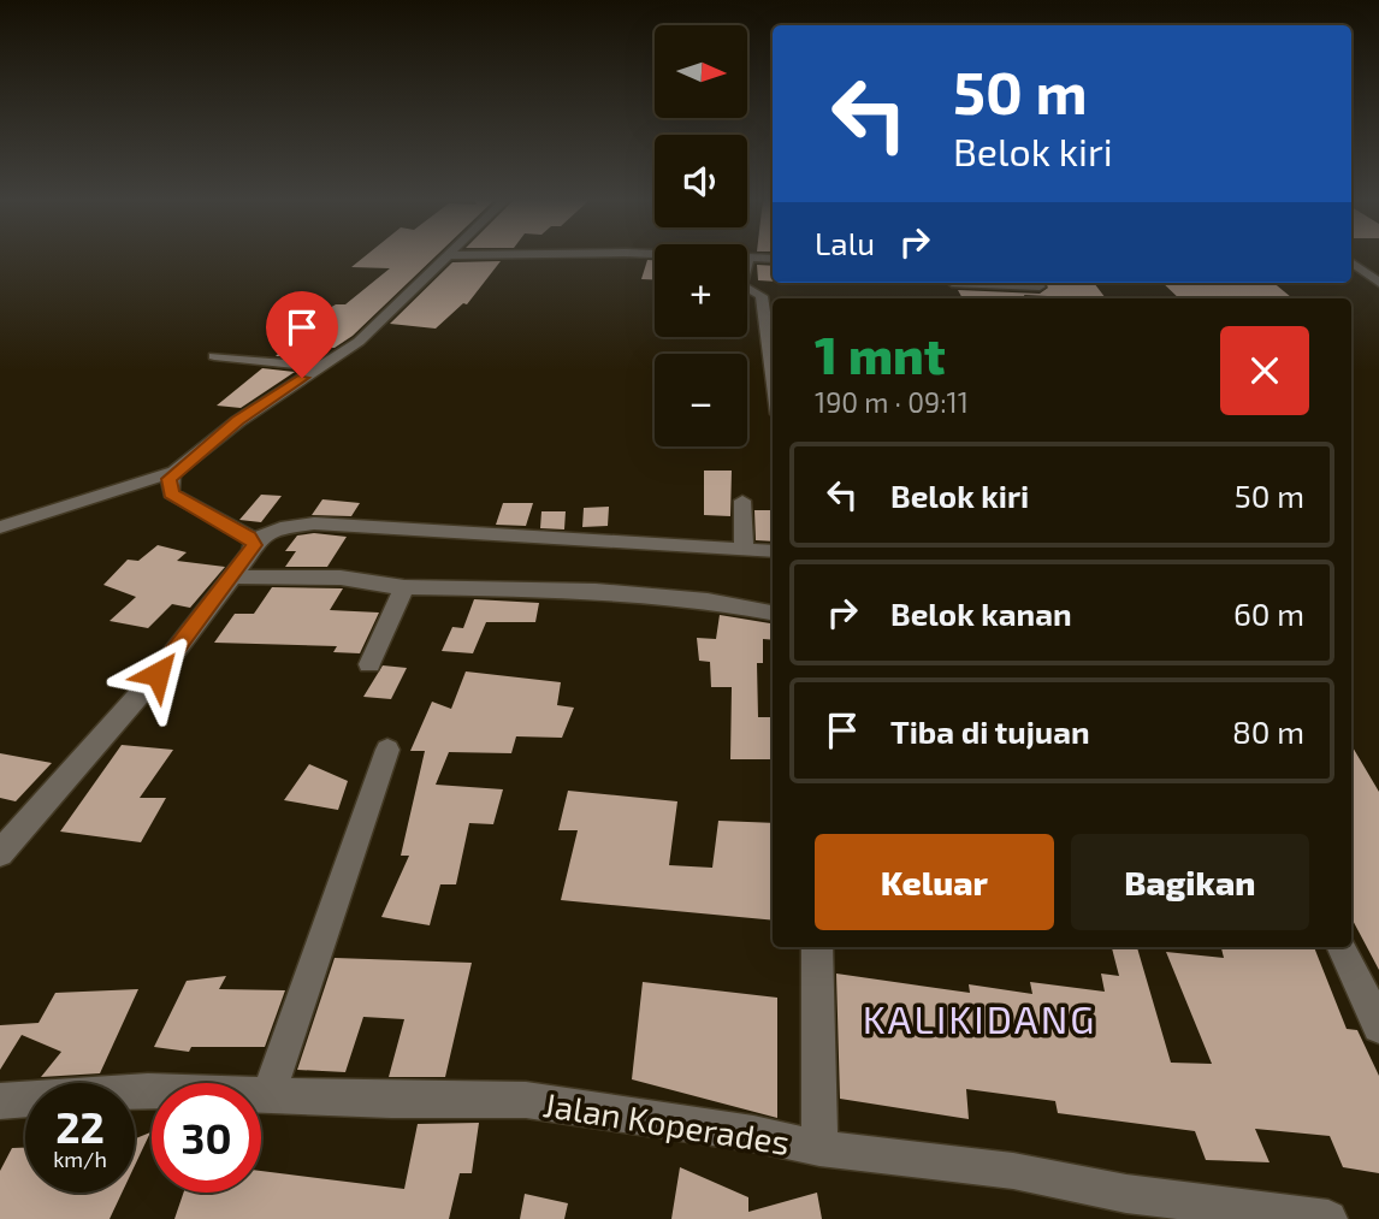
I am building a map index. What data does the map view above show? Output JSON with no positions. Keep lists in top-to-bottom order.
{
  "streets": {
    "street": ["Jalan Koperades"]
  },
  "districts": ["KALIKIDANG"],
  "north": "right",
  "page": {
    "map_buttons": ["+", "−"],
    "turn": ["50 m", "Belok kiri"],
    "then": "Lalu",
    "heading": ["1 mnt", "190 m · 09:11"],
    "list": [
      {
        "name": "Belok kiri",
        "value": "50 m"
      },
      {
        "name": "Belok kanan",
        "value": "60 m"
      },
      {
        "name": "Tiba di tujuan",
        "value": "80 m"
      }
    ],
    "buttons": ["Keluar", "Bagikan"],
    "speed": "22 km/h",
    "limit": "30"
  }
}
